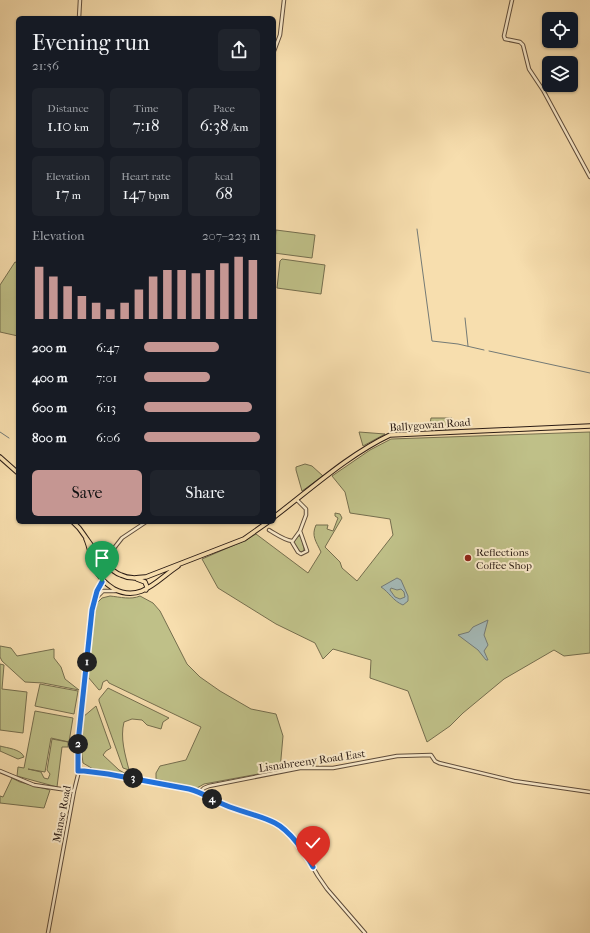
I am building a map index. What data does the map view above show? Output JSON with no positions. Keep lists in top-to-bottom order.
{
  "streets": {
    "main road": ["Ballygowan Road"],
    "street": ["Lisnabreeny Road East", "Manse Road"]
  },
  "places": ["Reflections Coffee Shop"],
  "page": {
    "heading": ["Evening run", "21:56"],
    "stats": [
      ["Distance", "1.10 km"],
      ["Time", "7:18"],
      ["Pace", "6:38 /km"],
      ["Elevation", "17 m"],
      ["Heart rate", "147 bpm"],
      ["kcal", "68"]
    ],
    "chart": ["Elevation", "207–223 m"],
    "list": [
      {
        "name": "200 m",
        "note": "6:47"
      },
      {
        "name": "400 m",
        "note": "7:01"
      },
      {
        "name": "600 m",
        "note": "6:13"
      },
      {
        "name": "800 m",
        "note": "6:06"
      }
    ],
    "buttons": ["Save", "Share"],
    "pins": [
      "1",
      "2",
      "3",
      "4"
    ]
  }
}
